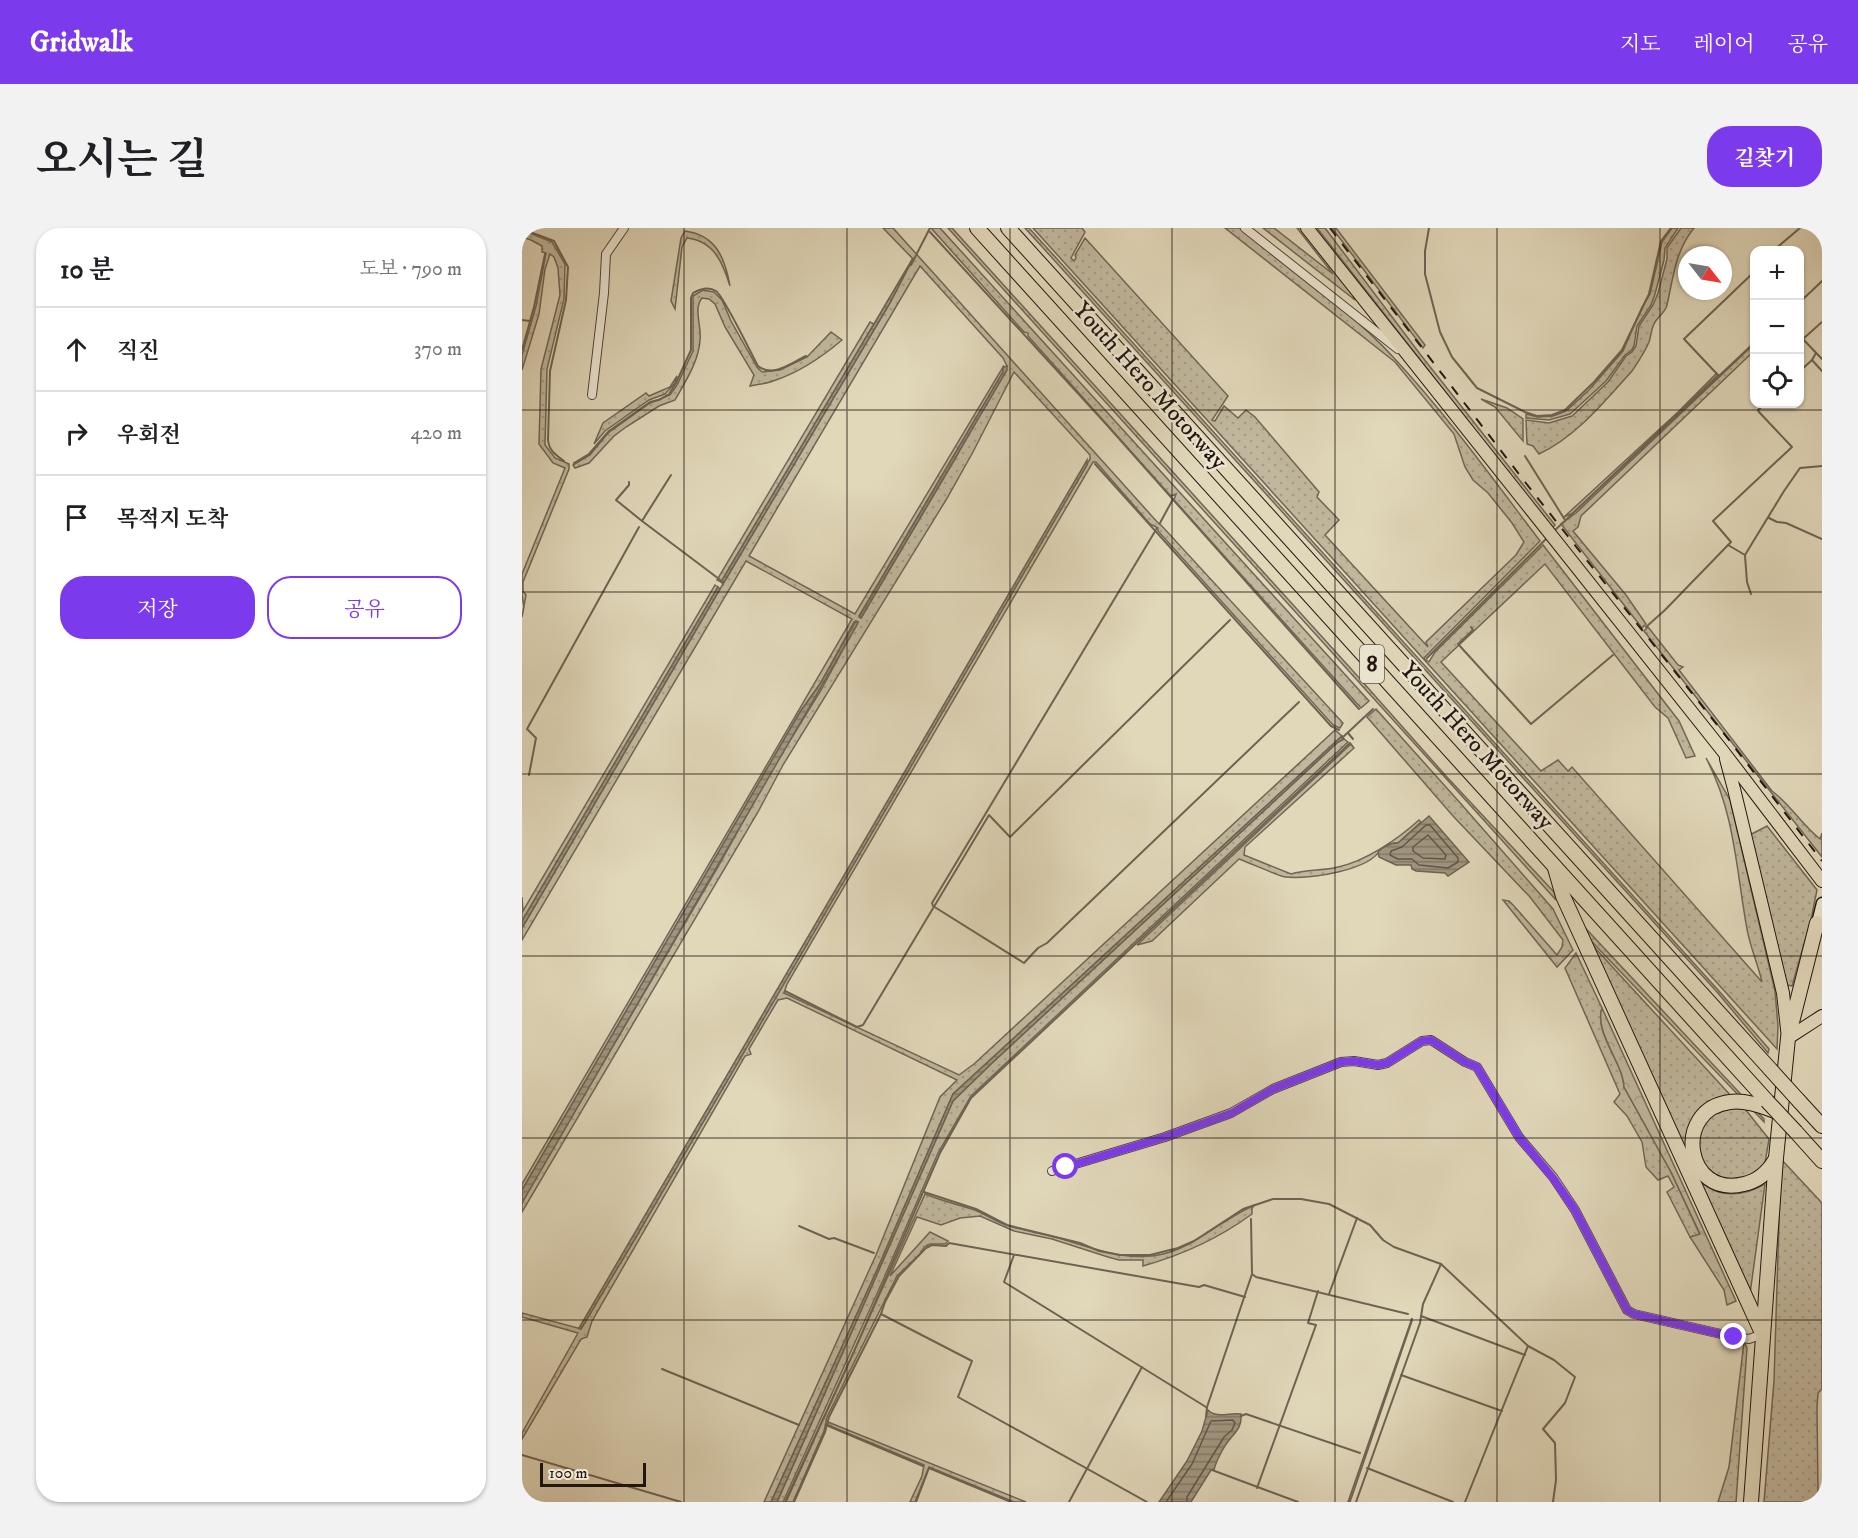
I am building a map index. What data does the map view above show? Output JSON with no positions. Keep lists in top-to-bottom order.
{
  "streets": {
    "highway": ["Youth Hero Motorway", "8"]
  },
  "scale_bar": "100 m",
  "north": "bottom right",
  "page": {
    "header": "Gridwalk",
    "nav": ["지도", "레이어", "공유"],
    "title": "오시는 길",
    "buttons": [
      "길찾기",
      ["저장", "공유"]
    ],
    "heading": ["10 분", "도보 · 790 m"],
    "map_buttons": ["+", "−"],
    "list": [
      ["직진", "370 m"],
      ["우회전", "420 m"],
      "목적지 도착"
    ],
    "scale": "100 m"
  }
}
